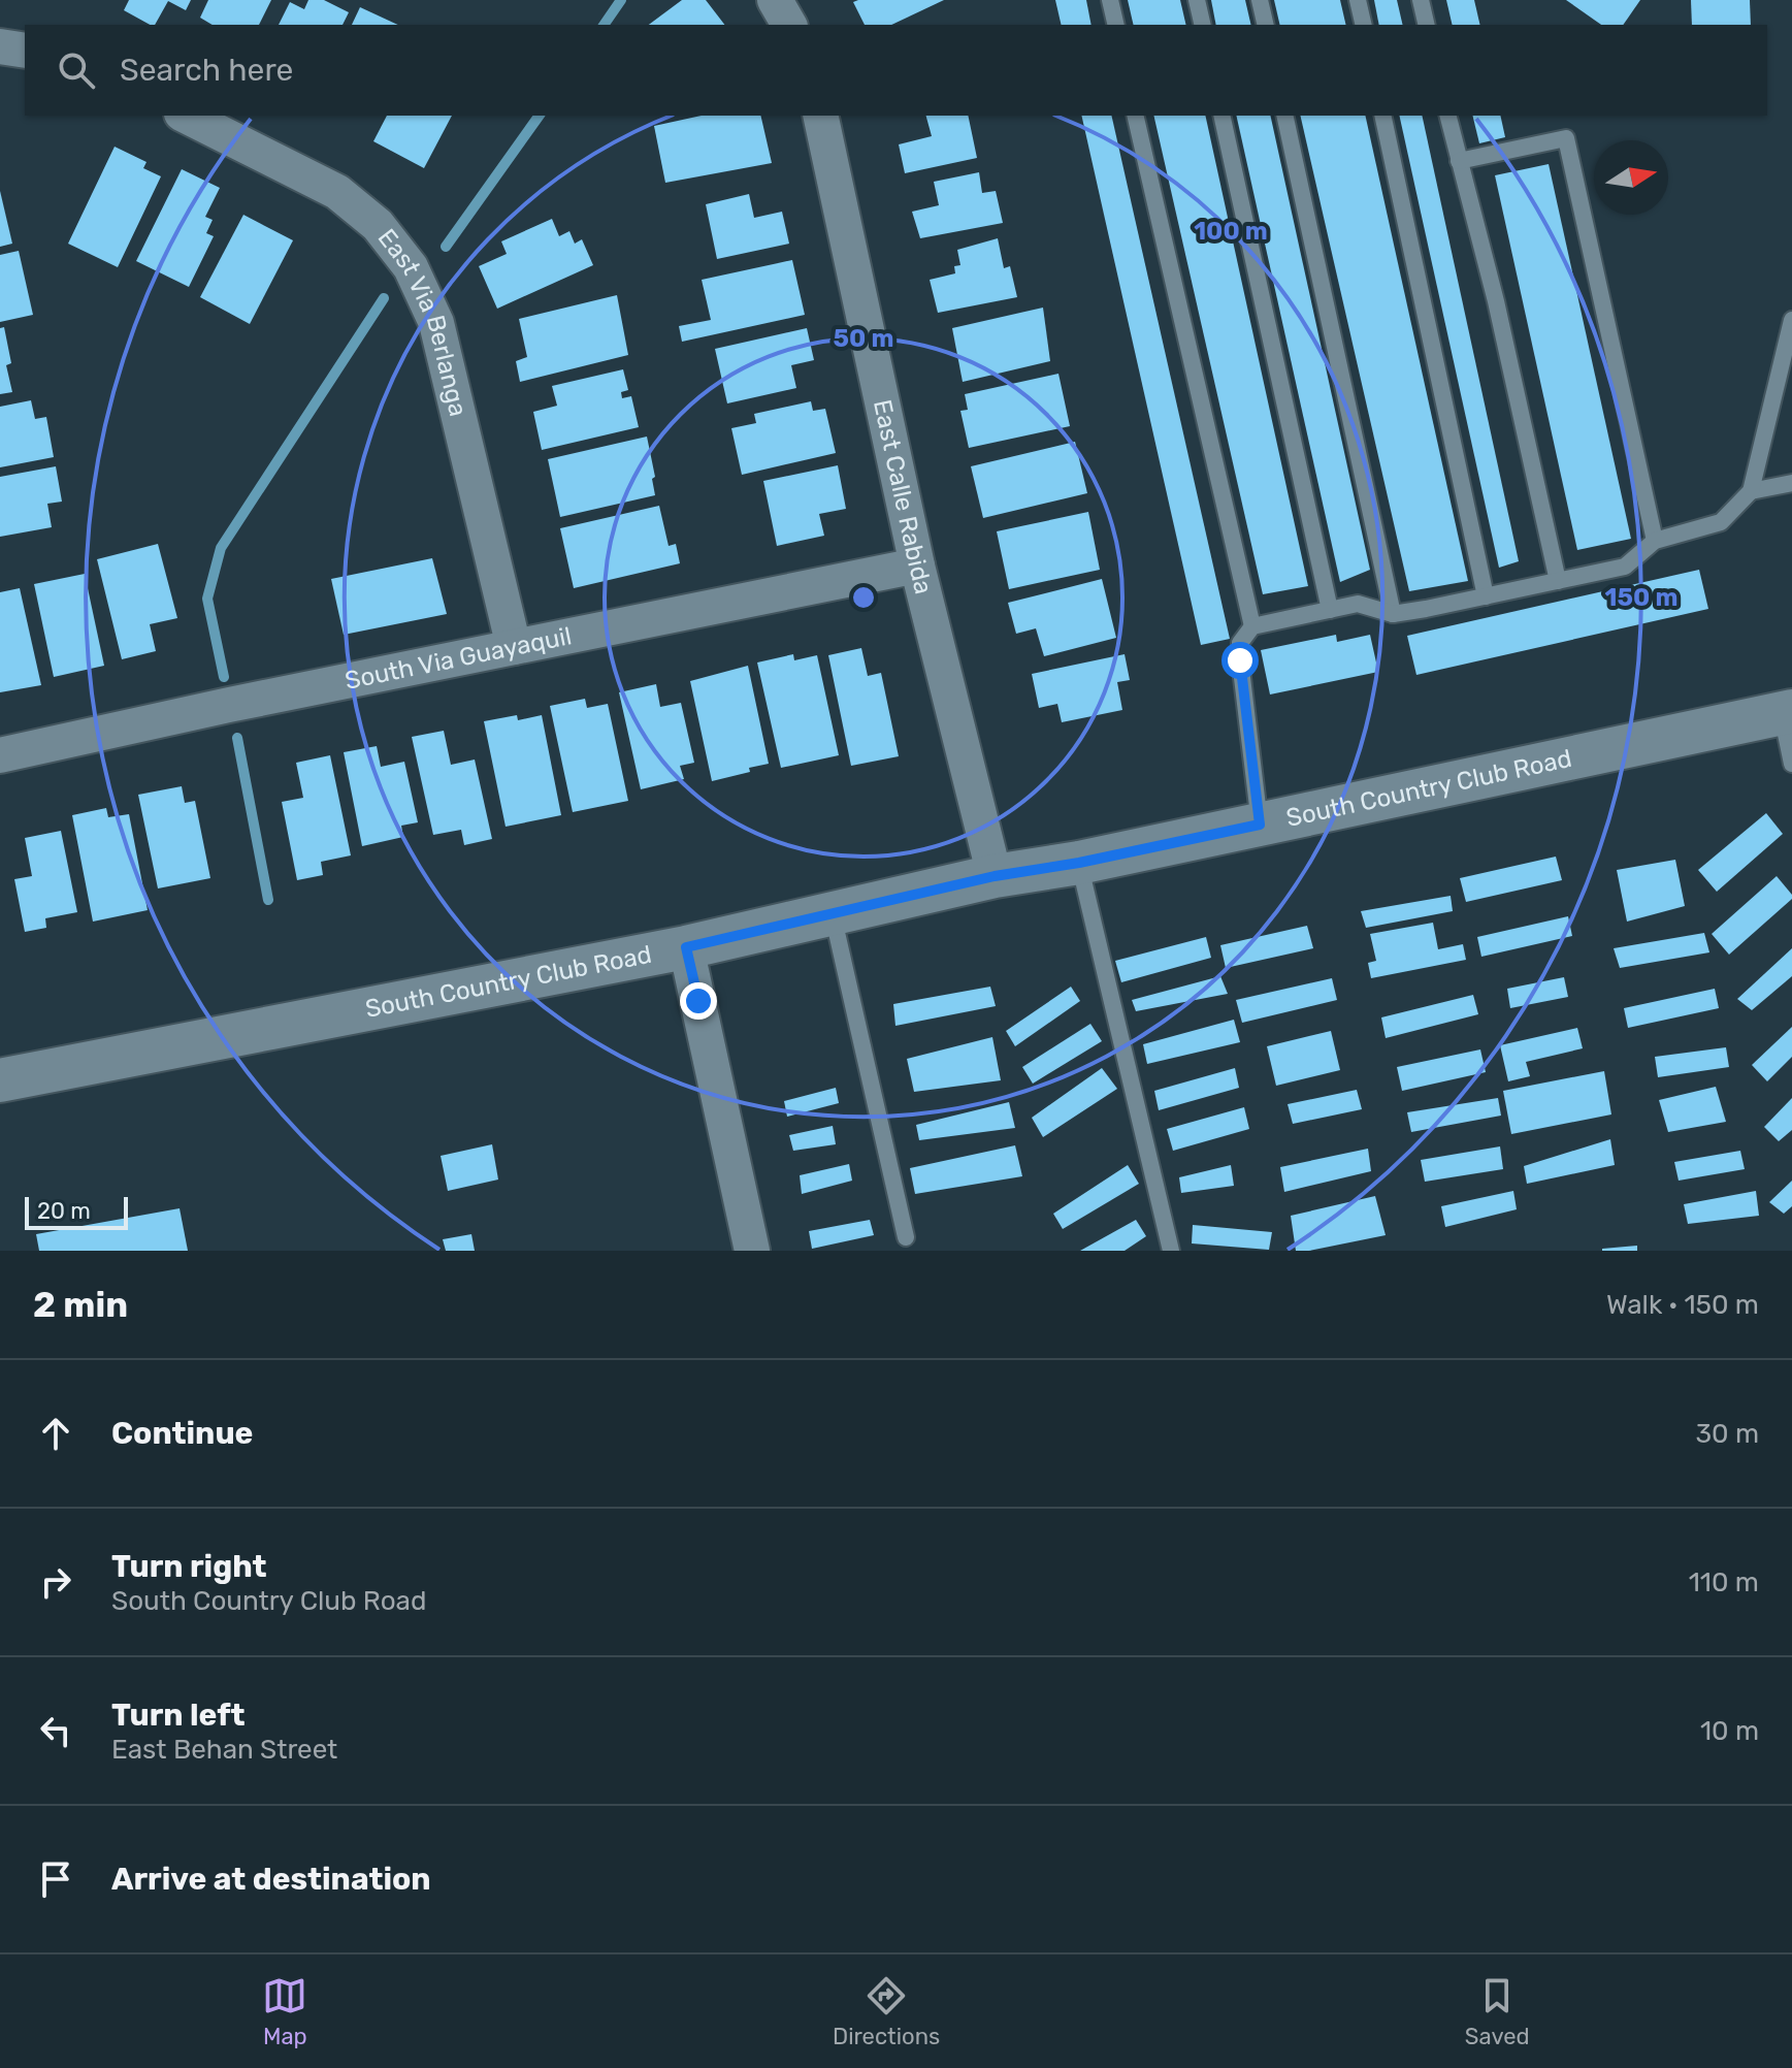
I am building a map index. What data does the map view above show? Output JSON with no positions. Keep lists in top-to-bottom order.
{
  "streets": {
    "street": [
      "East Via Berlanga",
      "East Calle Rabida",
      "South Via Guayaquil",
      "South Country Club Road"
    ]
  },
  "crossings": [
    ["East Via Berlanga", "South Via Guayaquil"],
    ["East Calle Rabida", "South Via Guayaquil"],
    ["East Calle Rabida", "South Country Club Road"]
  ],
  "scale_bar": "20 m",
  "north": "right",
  "page": {
    "search": "Search here",
    "scale": "20 m",
    "heading": ["2 min", "Walk · 150 m"],
    "list": [
      ["Continue", "30 m"],
      ["Turn right", "South Country Club Road", "110 m"],
      ["Turn left", "East Behan Street", "10 m"],
      "Arrive at destination"
    ],
    "nav": ["Map", "Directions", "Saved"]
  },
  "rings": ["100 m", "50 m", "150 m"]
}
